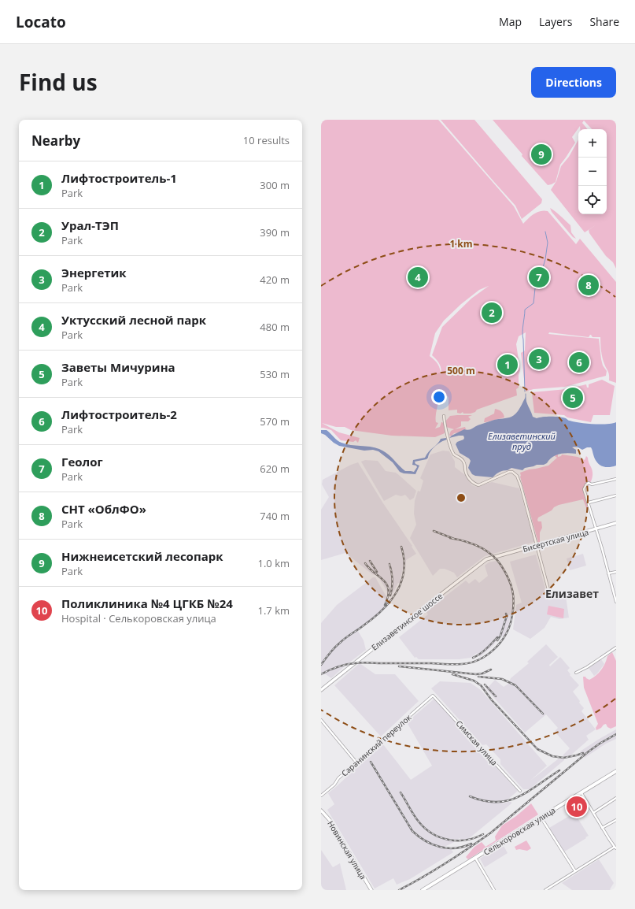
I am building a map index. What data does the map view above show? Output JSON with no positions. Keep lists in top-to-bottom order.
{
  "streets": {
    "main road": [
      "Бисертская улица",
      "Елизаветинское шоссе",
      "Селькоровская улица",
      "Новинская улица"
    ],
    "street": ["Симская улица", "Саранинский переулок"]
  },
  "crossings": [
    ["Бисертская улица", "Елизаветинское шоссе"],
    ["Симская улица", "Саранинский переулок"]
  ],
  "districts": ["Елизавет"],
  "water": ["Елизаветинский пруд"],
  "page": {
    "header": "Locato",
    "nav": ["Map", "Layers", "Share"],
    "title": "Find us",
    "buttons": "Directions",
    "heading": ["Nearby", "10 results"],
    "map_buttons": ["+", "−"],
    "pins": [
      "9",
      "4",
      "7",
      "8",
      "2",
      "3",
      "6",
      "1",
      "5",
      "10"
    ],
    "list": [
      {
        "mark": "1",
        "name": "Лифтостроитель-1",
        "note": "Park",
        "value": "300 m"
      },
      {
        "mark": "2",
        "name": "Урал-ТЭП",
        "note": "Park",
        "value": "390 m"
      },
      {
        "mark": "3",
        "name": "Энергетик",
        "note": "Park",
        "value": "420 m"
      },
      {
        "mark": "4",
        "name": "Уктусский лесной парк",
        "note": "Park",
        "value": "480 m"
      },
      {
        "mark": "5",
        "name": "Заветы Мичурина",
        "note": "Park",
        "value": "530 m"
      },
      {
        "mark": "6",
        "name": "Лифтостроитель-2",
        "note": "Park",
        "value": "570 m"
      },
      {
        "mark": "7",
        "name": "Геолог",
        "note": "Park",
        "value": "620 m"
      },
      {
        "mark": "8",
        "name": "СНТ «ОблФО»",
        "note": "Park",
        "value": "740 m"
      },
      {
        "mark": "9",
        "name": "Нижнеисетский лесопарк",
        "note": "Park",
        "value": "1.0 km"
      },
      {
        "mark": "10",
        "name": "Поликлиника №4 ЦГКБ №24",
        "note": "Hospital · Селькоровская улица",
        "value": "1.7 km"
      }
    ]
  },
  "rings": ["1 km", "500 m"]
}
